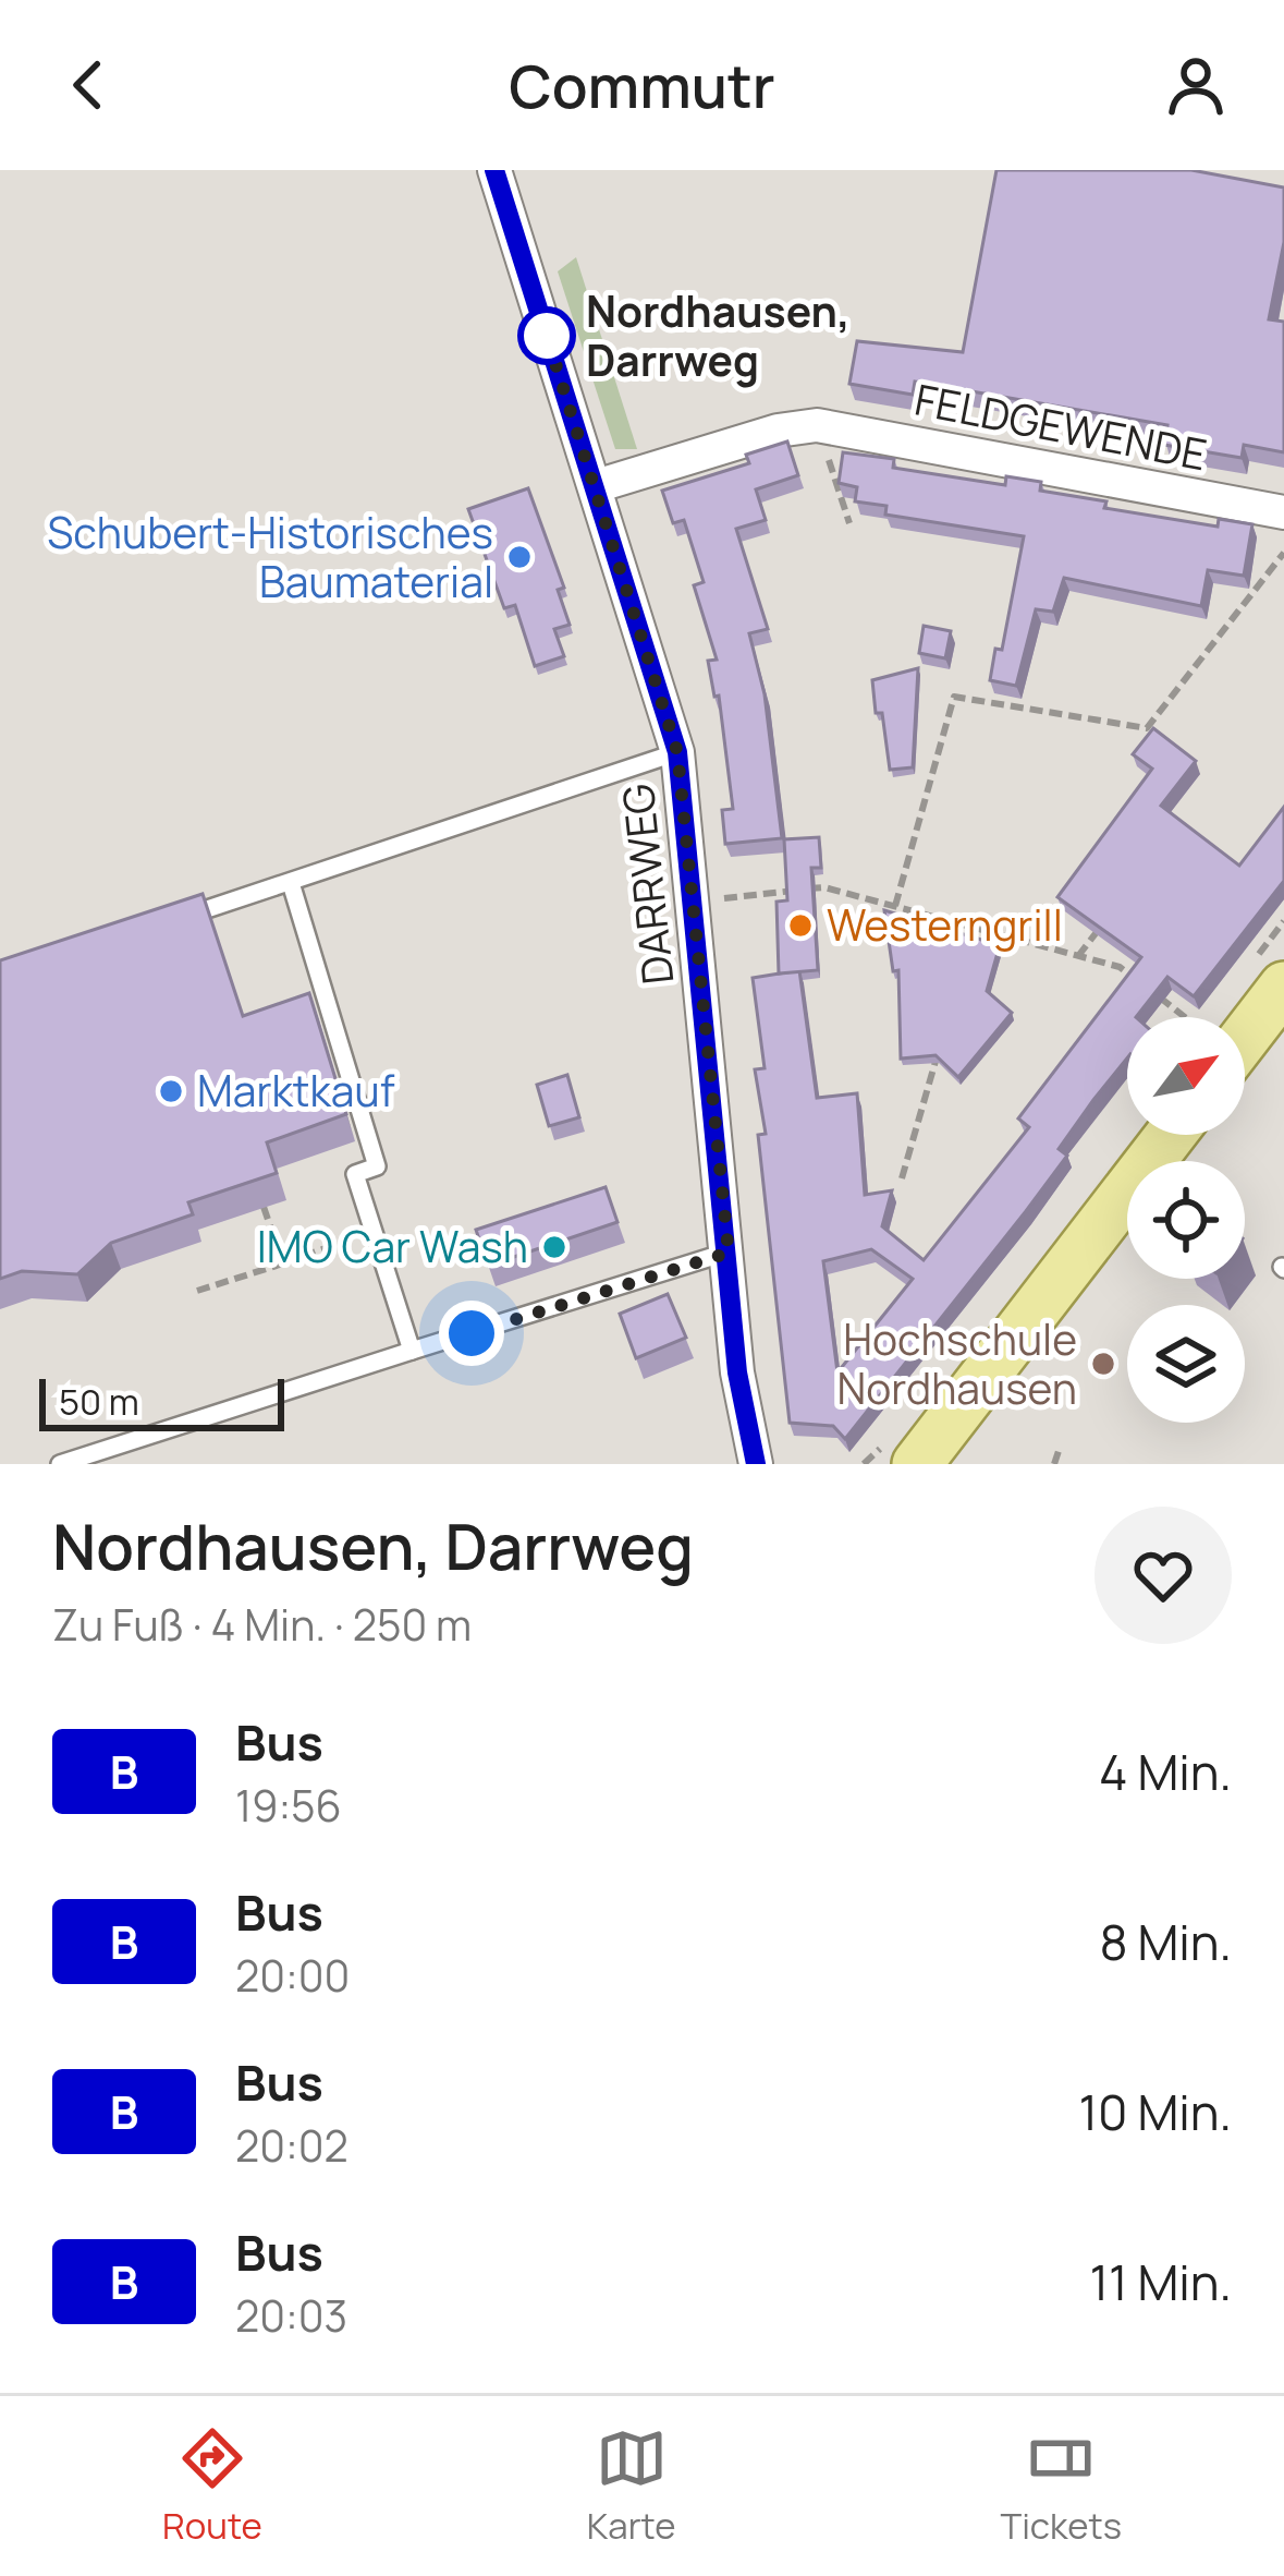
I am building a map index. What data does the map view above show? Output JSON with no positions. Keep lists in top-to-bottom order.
{
  "streets": {
    "street": ["FELDGEWENDE", "DARRWEG"]
  },
  "crossings": [
    ["FELDGEWENDE", "DARRWEG"]
  ],
  "places": [
    "Nordhausen, Darrweg",
    "Schubert-Historisches Baumaterial",
    "Westerngrill",
    "Marktkauf",
    "IMO Car Wash",
    "Hochschule Nordhausen"
  ],
  "lines": ["bus line B"],
  "scale_bar": "50 m",
  "north": "top right",
  "page": {
    "header": "Commutr",
    "scale": "50 m",
    "heading": ["Nordhausen, Darrweg", "Zu Fuß · 4 Min. · 250 m"],
    "list": [
      {
        "mark": "B",
        "name": "Bus",
        "note": "19:56",
        "value": "4 Min."
      },
      {
        "mark": "B",
        "name": "Bus",
        "note": "20:00",
        "value": "8 Min."
      },
      {
        "mark": "B",
        "name": "Bus",
        "note": "20:02",
        "value": "10 Min."
      },
      {
        "mark": "B",
        "name": "Bus",
        "note": "20:03",
        "value": "11 Min."
      }
    ],
    "tabs": ["Route", "Karte", "Tickets"]
  }
}
